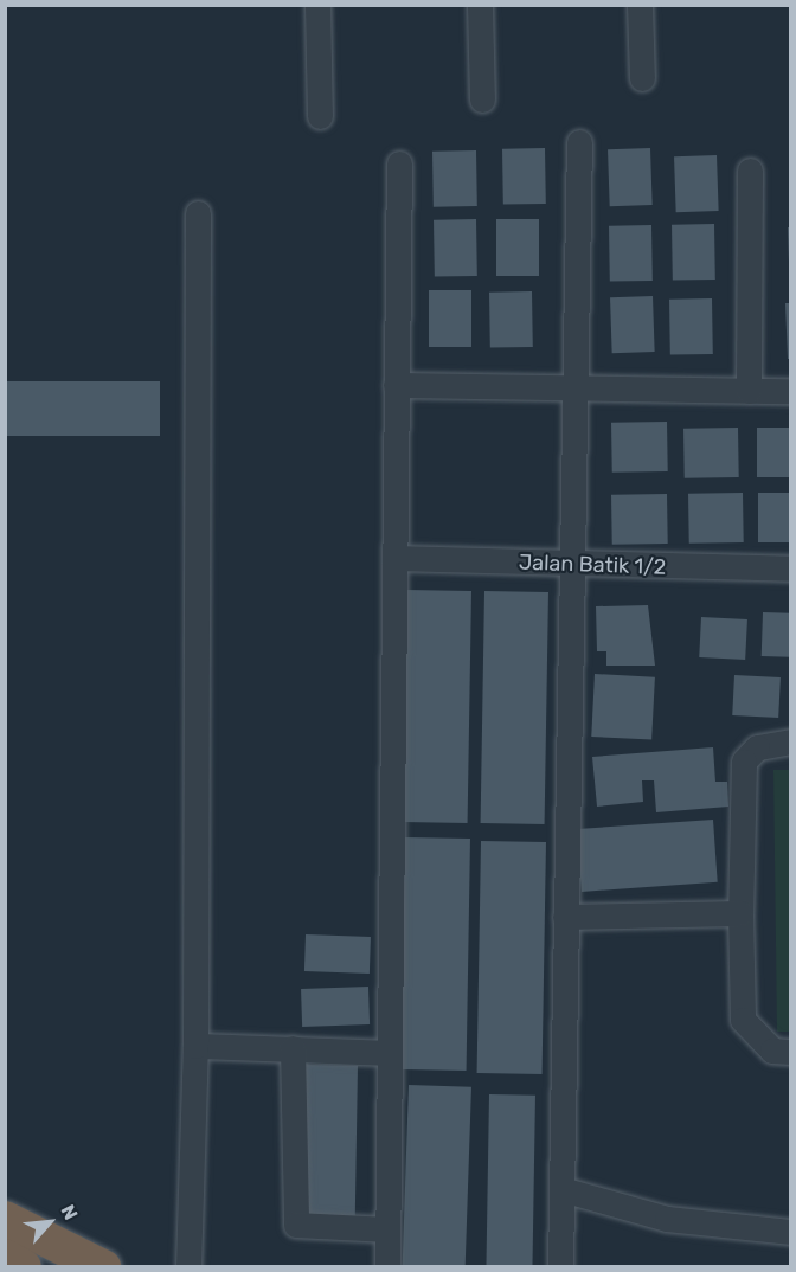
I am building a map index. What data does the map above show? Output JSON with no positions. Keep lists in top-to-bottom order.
{
  "streets": {
    "street": ["Jalan Batik 1/2"]
  },
  "north": "top right"
}
